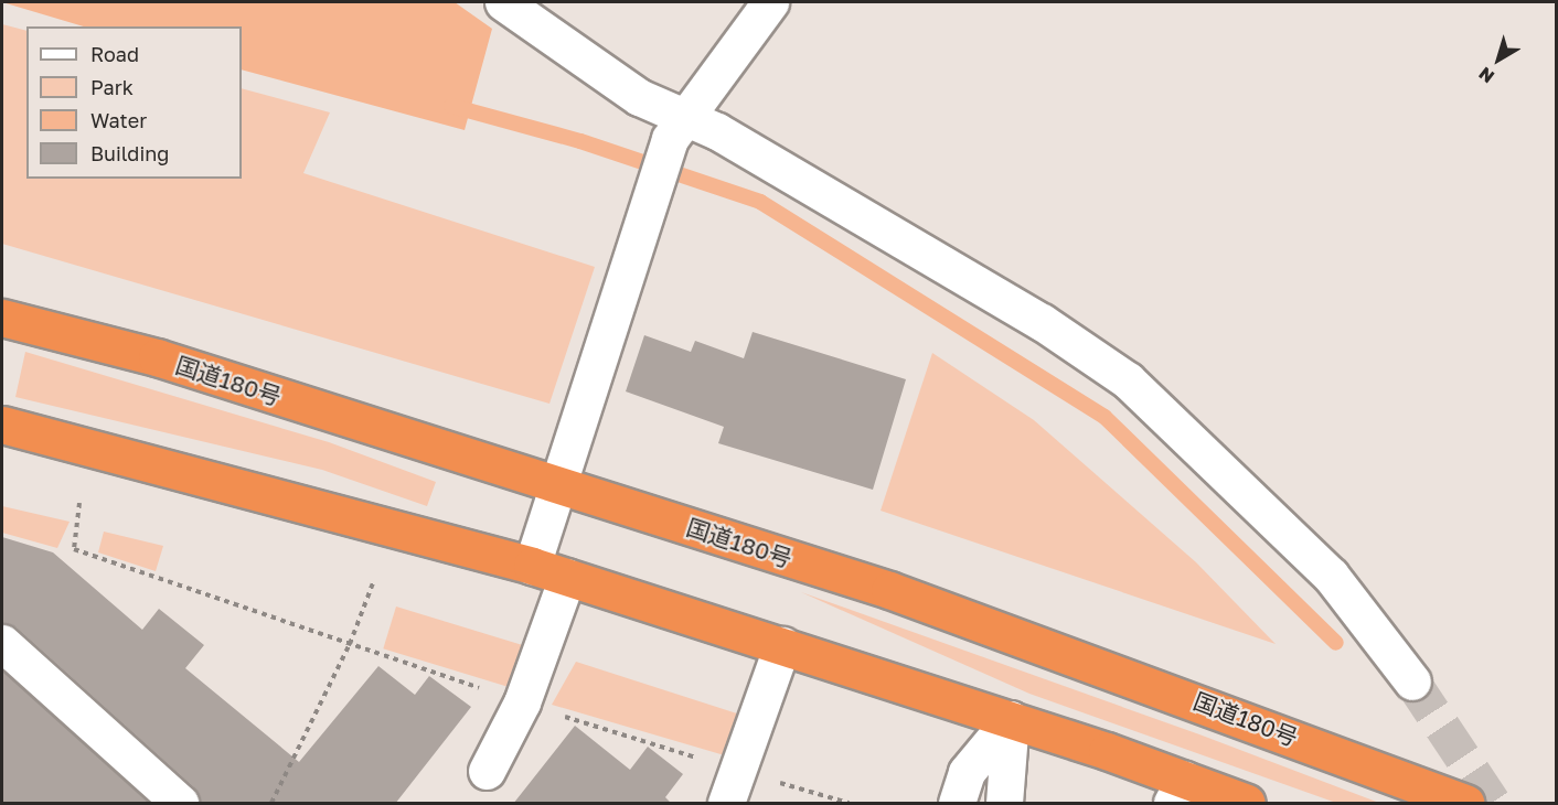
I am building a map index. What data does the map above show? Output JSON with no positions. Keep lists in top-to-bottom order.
{
  "streets": {
    "highway": ["国道180号"]
  },
  "legend": [
    "Road",
    "Park",
    "Water",
    "Building"
  ],
  "north": "bottom left"
}
